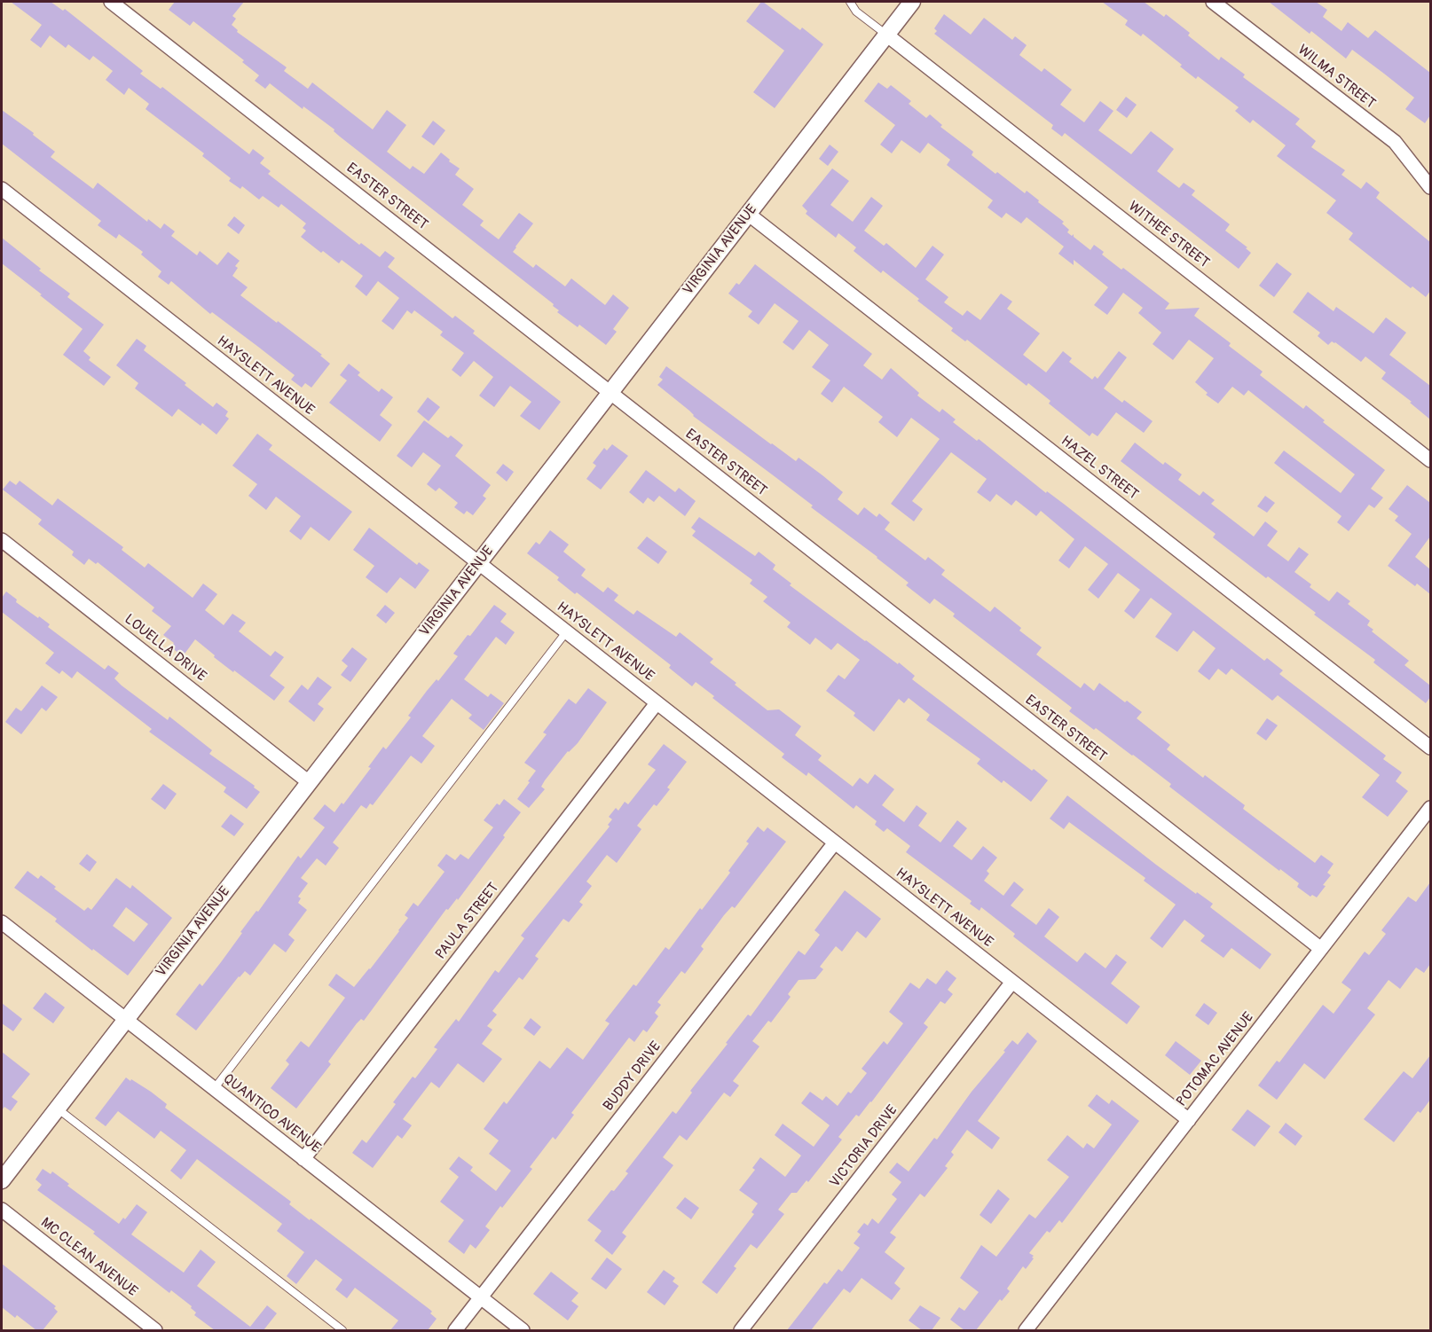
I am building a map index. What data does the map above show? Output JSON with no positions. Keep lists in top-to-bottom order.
{
  "streets": {
    "street": [
      "WILMA STREET",
      "EASTER STREET",
      "WITHEE STREET",
      "VIRGINIA AVENUE",
      "HAYSLETT AVENUE",
      "HAZEL STREET",
      "LOUELLA DRIVE",
      "PAULA STREET",
      "POTOMAC AVENUE",
      "BUDDY DRIVE",
      "QUANTICO AVENUE",
      "VICTORIA DRIVE",
      "MC CLEAN AVENUE"
    ]
  },
  "crossings": [
    ["EASTER STREET", "VIRGINIA AVENUE"],
    ["EASTER STREET", "POTOMAC AVENUE"],
    ["WITHEE STREET", "VIRGINIA AVENUE"],
    ["VIRGINIA AVENUE", "HAYSLETT AVENUE"],
    ["VIRGINIA AVENUE", "HAZEL STREET"],
    ["VIRGINIA AVENUE", "LOUELLA DRIVE"],
    ["VIRGINIA AVENUE", "QUANTICO AVENUE"],
    ["HAYSLETT AVENUE", "PAULA STREET"],
    ["HAYSLETT AVENUE", "POTOMAC AVENUE"],
    ["HAYSLETT AVENUE", "BUDDY DRIVE"],
    ["HAYSLETT AVENUE", "VICTORIA DRIVE"],
    ["PAULA STREET", "QUANTICO AVENUE"],
    ["BUDDY DRIVE", "QUANTICO AVENUE"]
  ]
}
